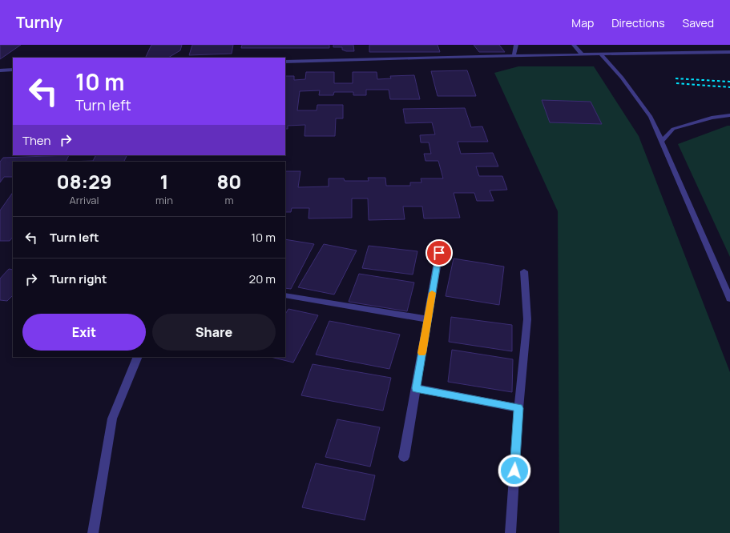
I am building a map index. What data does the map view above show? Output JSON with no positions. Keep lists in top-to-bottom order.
{
  "page": {
    "header": "Turnly",
    "nav": ["Map", "Directions", "Saved"],
    "turn": ["10 m", "Turn left"],
    "then": "Then",
    "eta": [
      "08:29",
      "Arrival",
      "1",
      "min",
      "80",
      "m"
    ],
    "list": [
      {
        "name": "Turn left",
        "value": "10 m"
      },
      {
        "name": "Turn right",
        "value": "20 m"
      }
    ],
    "buttons": ["Exit", "Share"]
  }
}
